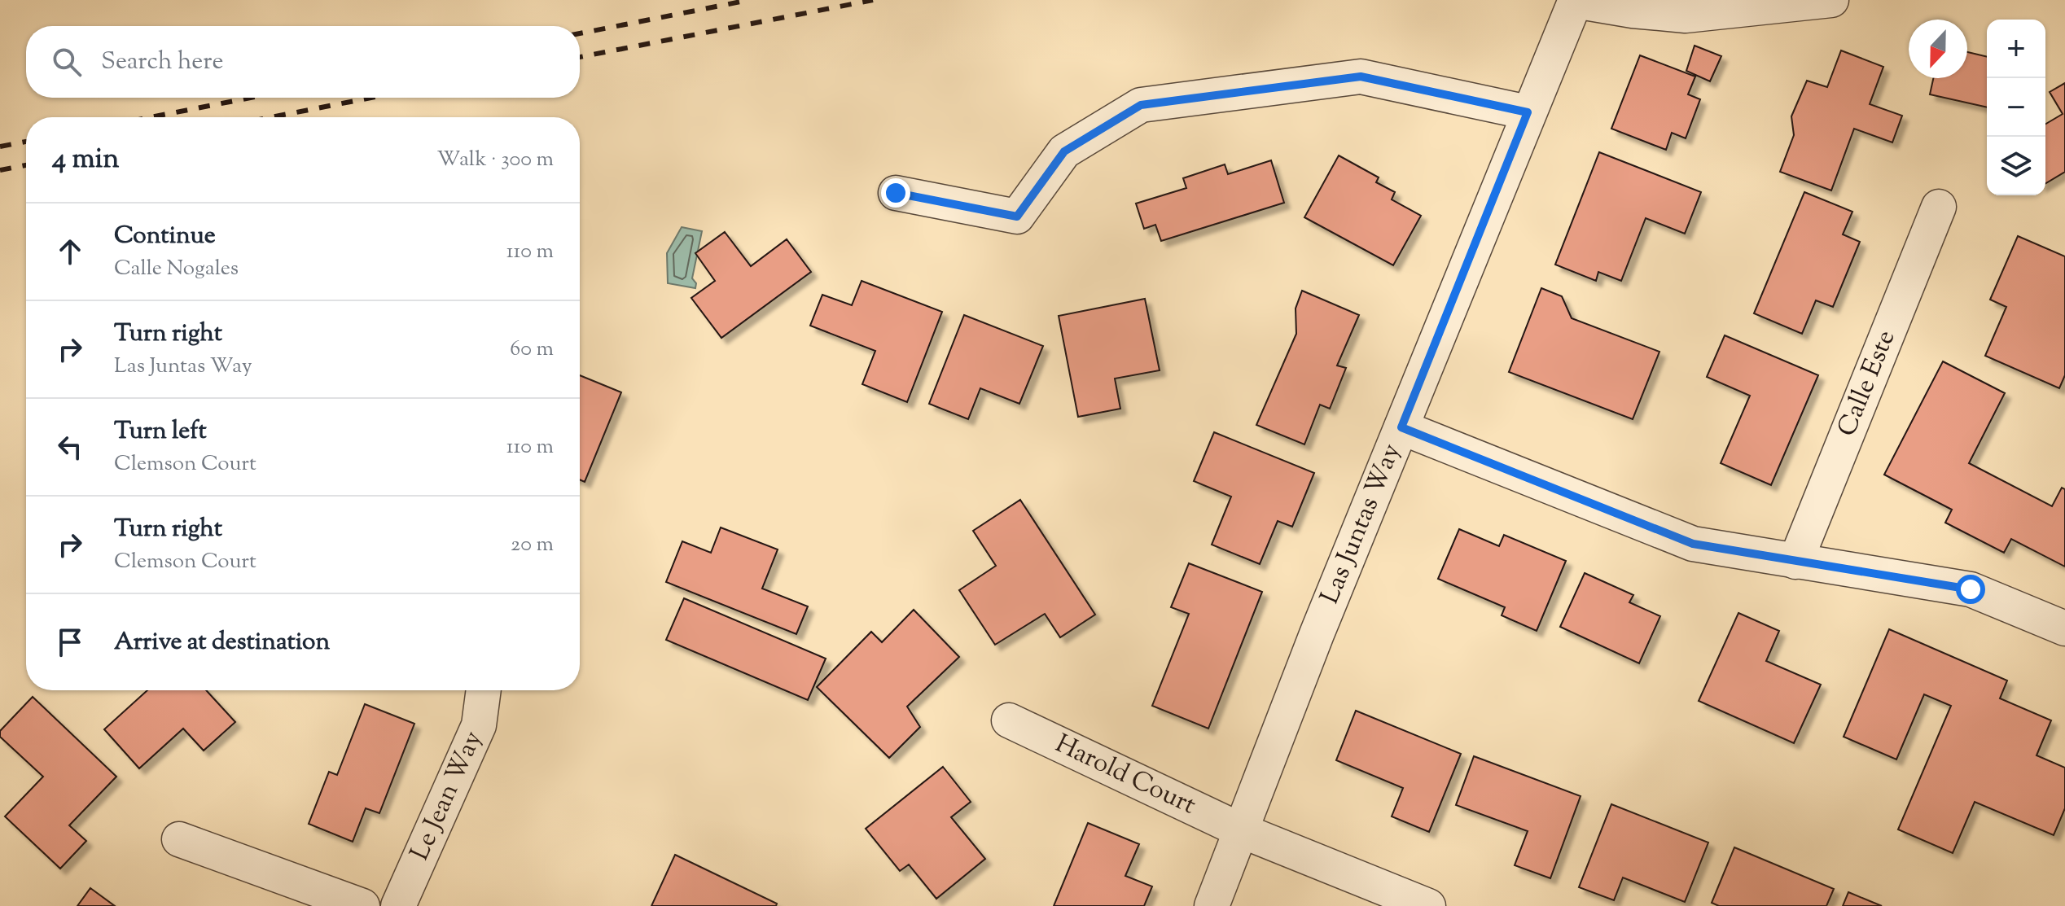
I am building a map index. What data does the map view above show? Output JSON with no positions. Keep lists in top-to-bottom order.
{
  "streets": {
    "street": [
      "Calle Este",
      "Las Juntas Way",
      "Harold Court",
      "Le Jean Way"
    ]
  },
  "crossings": [
    ["Las Juntas Way", "Harold Court"]
  ],
  "north": "bottom",
  "page": {
    "map_buttons": ["+", "−"],
    "search": "Search here",
    "heading": ["4 min", "Walk · 300 m"],
    "list": [
      ["Continue", "Calle Nogales", "110 m"],
      ["Turn right", "Las Juntas Way", "60 m"],
      ["Turn left", "Clemson Court", "110 m"],
      ["Turn right", "Clemson Court", "20 m"],
      "Arrive at destination"
    ]
  }
}
